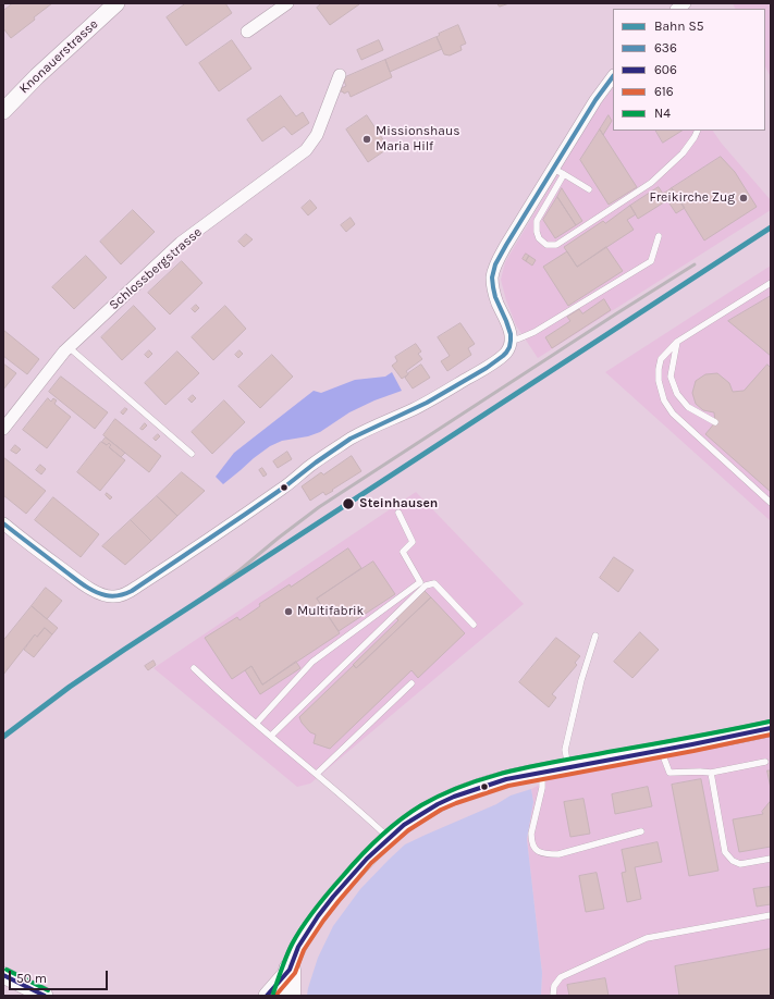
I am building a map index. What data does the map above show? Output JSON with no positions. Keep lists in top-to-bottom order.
{
  "streets": {
    "street": ["Knonauerstrasse", "Schlossbergstrasse"]
  },
  "places": [
    "Missionshaus Maria Hilf",
    "Freikirche Zug",
    "Steinhausen",
    "Multifabrik"
  ],
  "lines": [
    "transit line 636",
    "rail line S5",
    "transit line N4",
    "transit line 606",
    "transit line 616"
  ],
  "legend": [
    "Bahn S5",
    "636",
    "606",
    "616",
    "N4"
  ],
  "scale_bar": "50 m"
}
